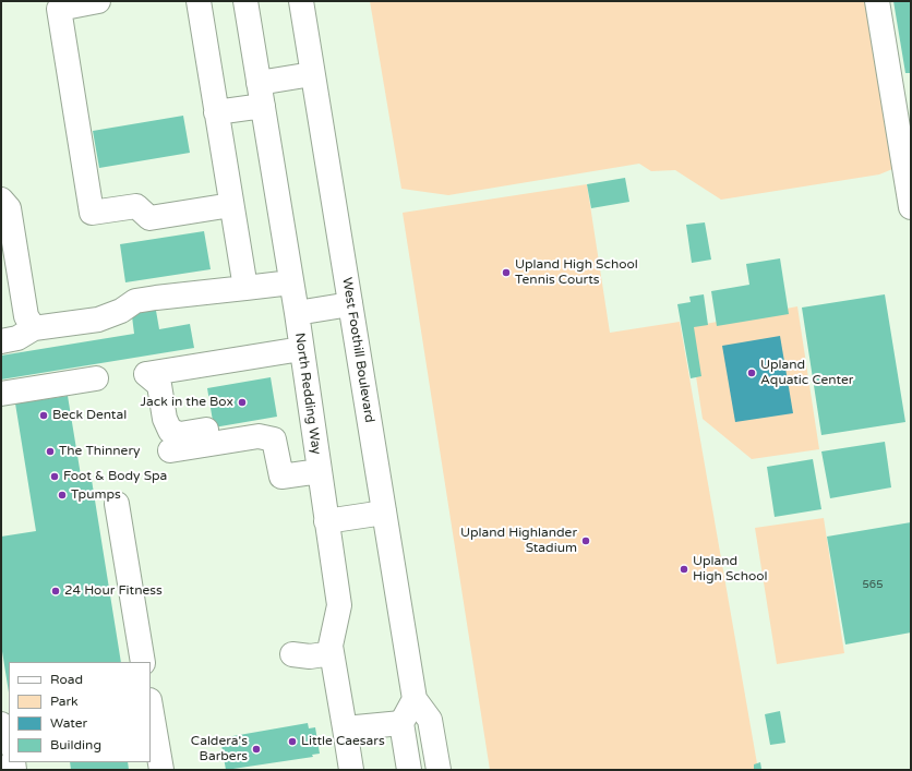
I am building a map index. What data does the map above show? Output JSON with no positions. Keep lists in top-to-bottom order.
{
  "streets": {
    "main road": ["West Foothill Boulevard", "North Redding Way"]
  },
  "places": [
    "Upland High School Tennis Courts",
    "Upland Aquatic Center",
    "Jack in the Box",
    "Beck Dental",
    "The Thinnery",
    "Foot & Body Spa",
    "Tpumps",
    "Upland Highlander Stadium",
    "Upland High School",
    "24 Hour Fitness",
    "Little Caesars",
    "Caldera's Barbers"
  ],
  "house_numbers": ["565"],
  "legend": [
    "Road",
    "Park",
    "Water",
    "Building"
  ]
}
